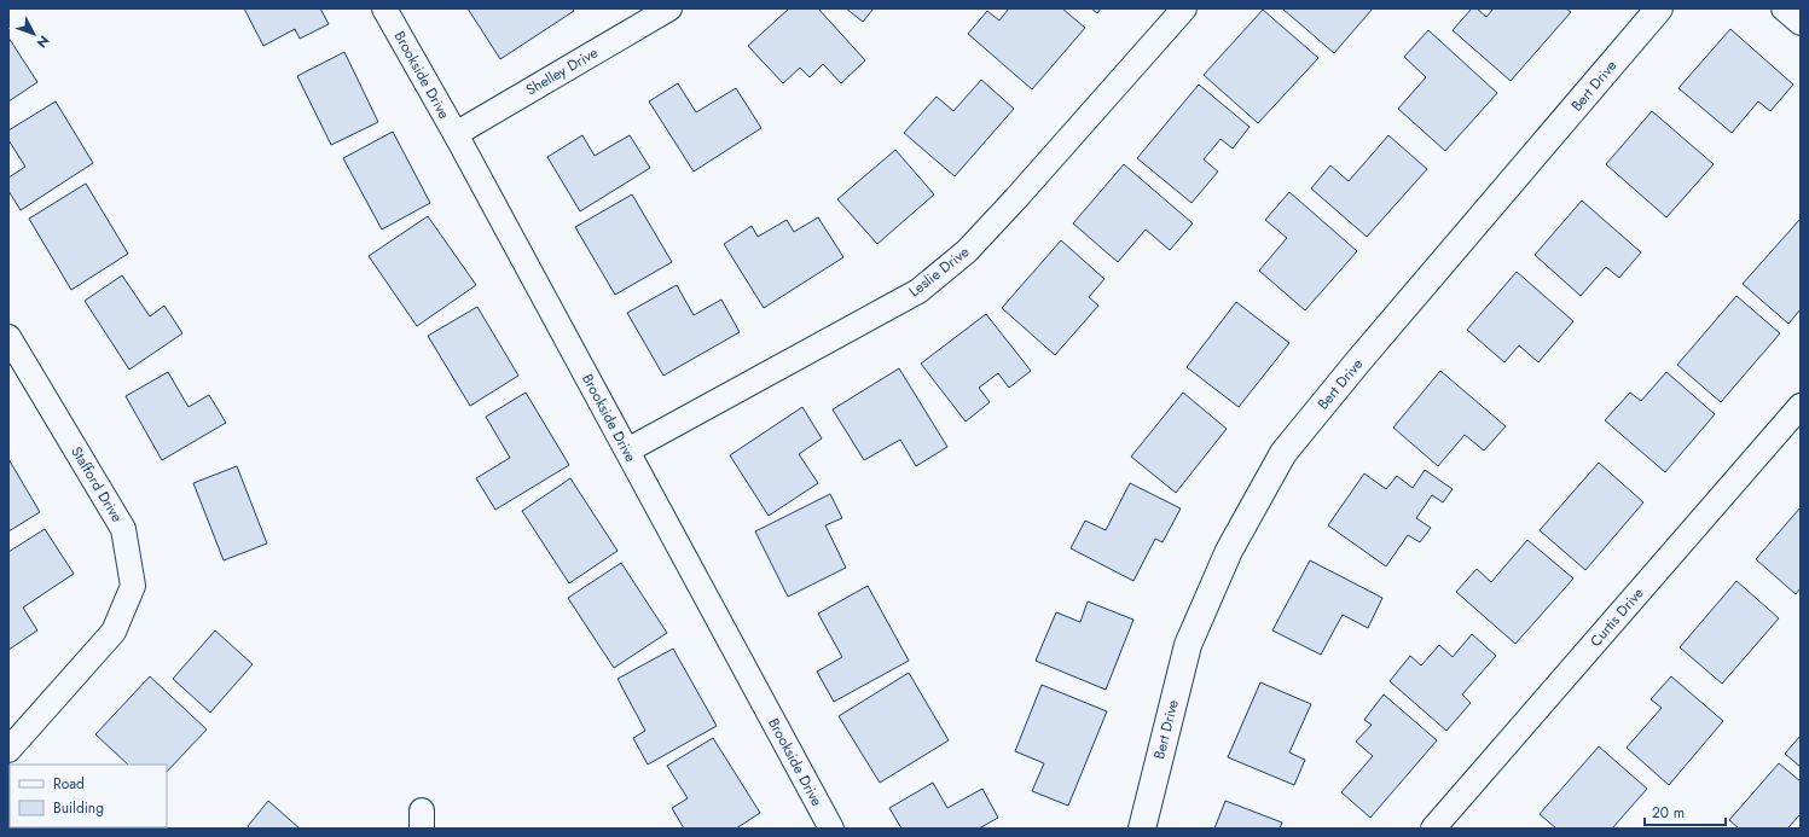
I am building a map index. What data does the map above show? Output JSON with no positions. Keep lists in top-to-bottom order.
{
  "streets": {
    "street": [
      "Shelley Drive",
      "Brookside Drive",
      "Bert Drive",
      "Leslie Drive",
      "Stafford Drive",
      "Curtis Drive"
    ]
  },
  "crossings": [
    ["Shelley Drive", "Brookside Drive"],
    ["Brookside Drive", "Leslie Drive"]
  ],
  "legend": ["Road", "Building"],
  "scale_bar": "20 m",
  "north": "bottom right"
}
